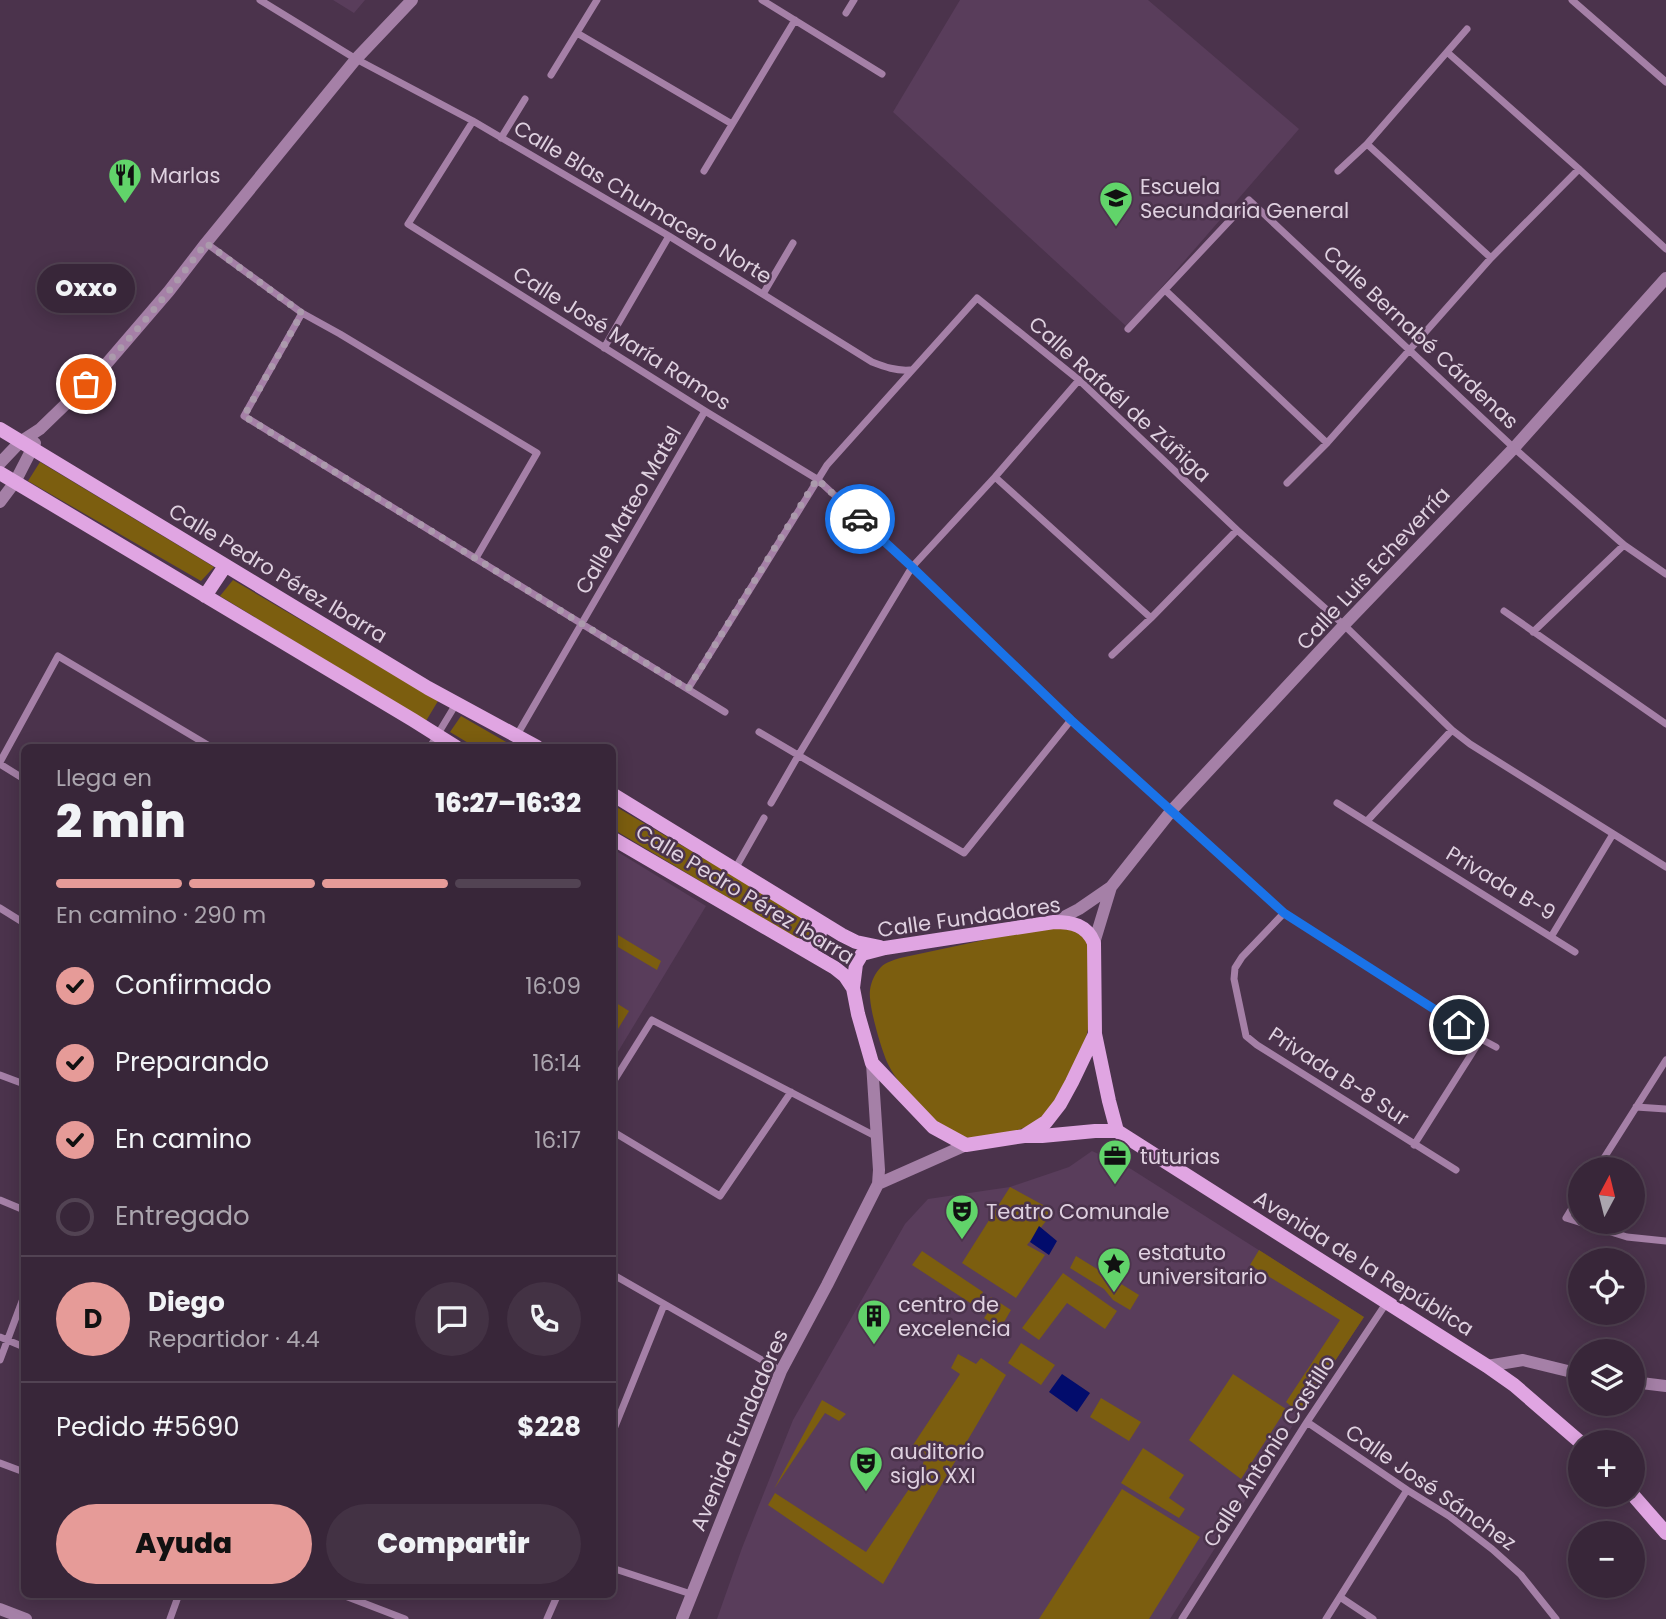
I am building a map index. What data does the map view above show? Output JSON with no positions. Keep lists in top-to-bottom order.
{
  "streets": {
    "main road": ["Calle Pedro Pérez Ibarra", "Calle Fundadores", "Avenida de la República"],
    "street": [
      "Calle Blas Chumacero Norte",
      "Calle Bernabé Cárdenas",
      "Calle José María Ramos",
      "Calle Rafaél de Zúñiga",
      "Calle Mateo Matel",
      "Calle Luis Echeverría",
      "Privada B-9",
      "Privada B-8 Sur",
      "Avenida Fundadores",
      "Calle Antonio Castillo",
      "Calle José Sánchez"
    ]
  },
  "crossings": [
    ["Calle Blas Chumacero Norte", "Calle José María Ramos"],
    ["Calle Blas Chumacero Norte", "Calle Rafaél de Zúñiga"],
    ["Calle Bernabé Cárdenas", "Calle Luis Echeverría"],
    ["Calle José María Ramos", "Calle Mateo Matel"],
    ["Calle José María Ramos", "Calle Luis Echeverría"],
    ["Calle José María Ramos", "Privada B-8 Sur"],
    ["Calle Rafaél de Zúñiga", "Calle Luis Echeverría"],
    ["Calle Rafaél de Zúñiga", "Privada B-9"],
    ["Calle Mateo Matel", "Calle Pedro Pérez Ibarra"],
    ["Calle Luis Echeverría", "Calle Pedro Pérez Ibarra"],
    ["Calle Luis Echeverría", "Calle Fundadores"],
    ["Calle Pedro Pérez Ibarra", "Calle Fundadores"],
    ["Calle Fundadores", "Avenida Fundadores"],
    ["Avenida de la República", "Calle Antonio Castillo"],
    ["Calle Antonio Castillo", "Calle José Sánchez"]
  ],
  "places": {
    "restaurant": ["Marlas"],
    "school or university": ["Escuela Secundaria General"],
    "other": ["Oxxo"],
    "office": ["tuturias"],
    "theatre": ["Teatro Comunale", "auditorio siglo XXI"],
    "place": ["estatuto universitario"],
    "building": ["centro de excelencia"]
  },
  "north": "top",
  "page": {
    "bubble": "Oxxo",
    "heading": ["2 min", "Llega en", "16:27–16:32"],
    "panel": [
      "Diego",
      "Repartidor · 4.4",
      "Pedido #5690",
      "$228"
    ],
    "bar": "En camino · 290 m",
    "list": [
      ["Confirmado", "16:09"],
      ["Preparando", "16:14"],
      ["En camino", "16:17"],
      "Entregado"
    ],
    "map_buttons": ["+", "−"],
    "round": "D",
    "buttons": ["Ayuda", "Compartir"]
  }
}
